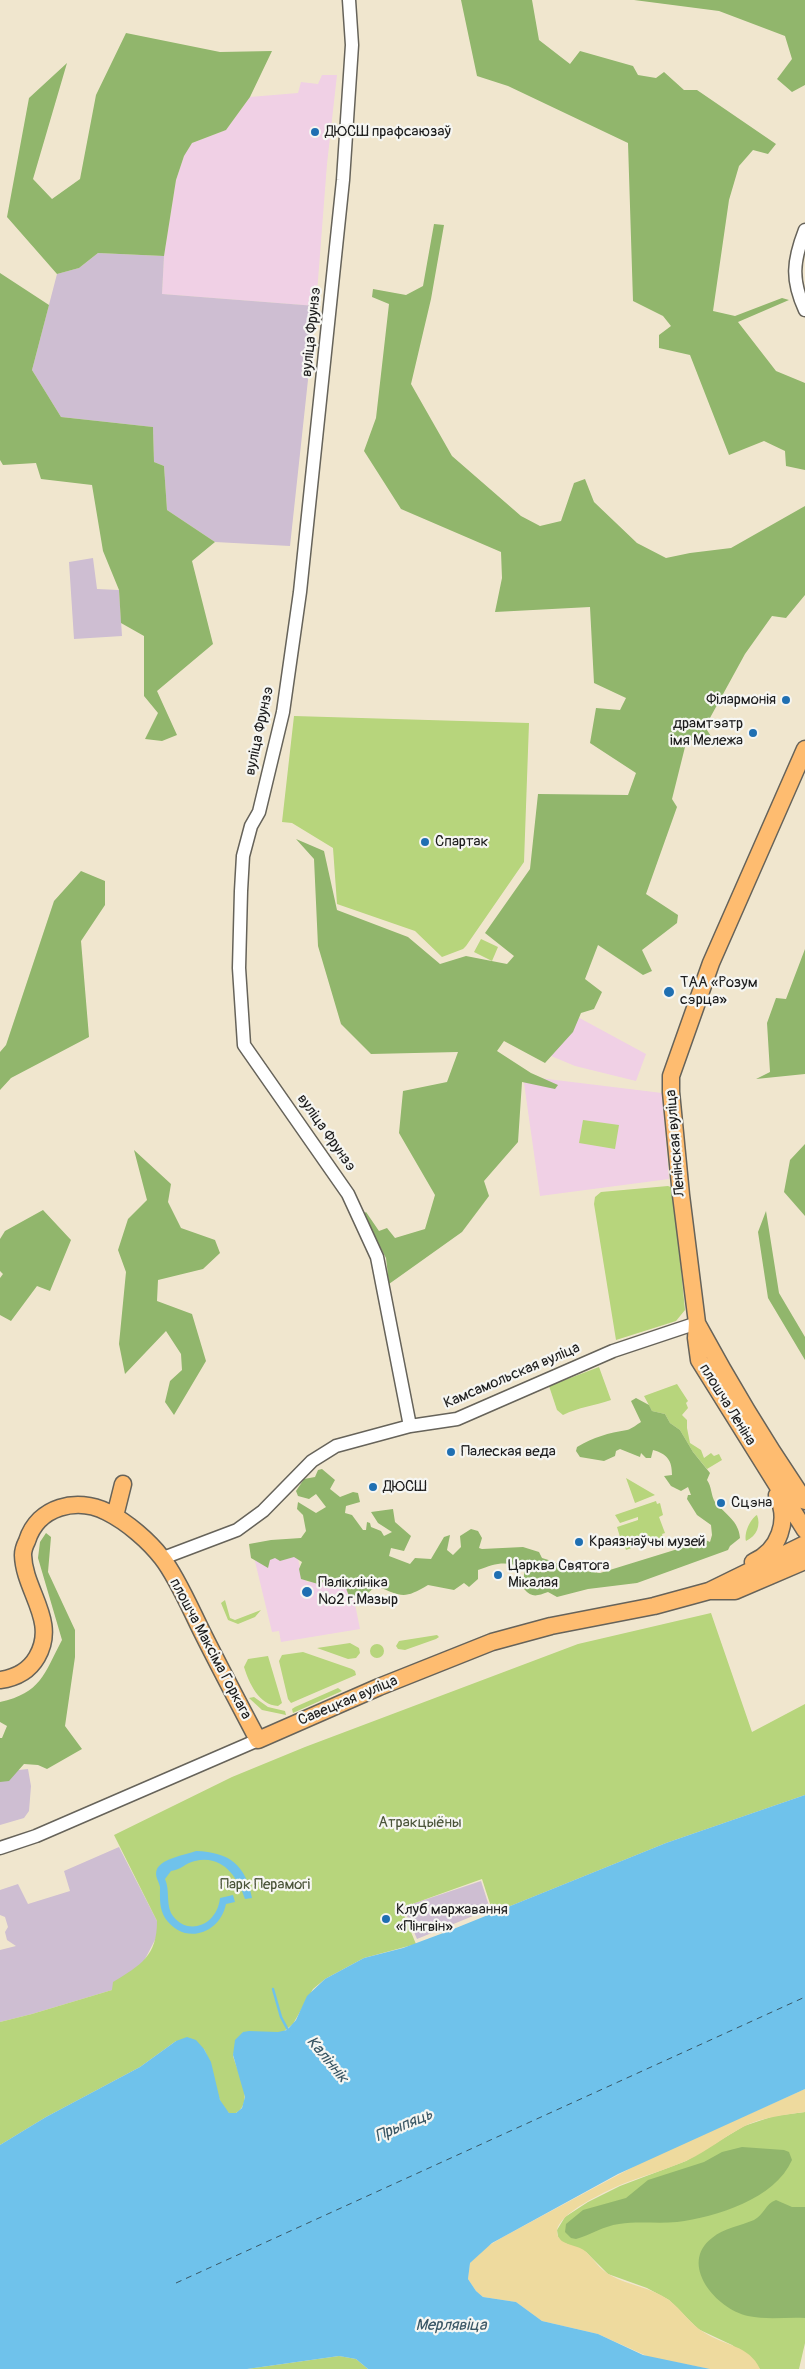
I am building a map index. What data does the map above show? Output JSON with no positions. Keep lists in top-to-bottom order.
{
  "streets": {
    "main road": [
      "Ленінская вуліца",
      "плошча Леніна",
      "плошча Максіма Горкага",
      "Савецкая вуліца"
    ],
    "street": ["вуліца Фрунзэ", "Камсамольская вуліца"]
  },
  "crossings": [
    ["вуліца Фрунзэ", "Камсамольская вуліца"],
    ["Ленінская вуліца", "Камсамольская вуліца"],
    ["Ленінская вуліца", "плошча Леніна"],
    ["Камсамольская вуліца", "плошча Леніна"],
    ["Камсамольская вуліца", "плошча Максіма Горкага"],
    ["плошча Максіма Горкага", "Савецкая вуліца"]
  ],
  "water": ["Каліннік", "Прыпяць", "Мерлявіца"],
  "parks": ["Атракцыёны", "Парк Перамогі"],
  "places": [
    "ДЮСШ прафсаюзаў",
    "Філармонія",
    "драмтэатр імя Мележа",
    "Спартак",
    "ТАА «Розум сэрца»",
    "Палеская веда",
    "ДЮСШ",
    "Сцэна",
    "Краязнаўчы музей",
    "Царква Святога Мікалая",
    "Паліклініка №2 г.Мазыр",
    "Клуб маржавання «Пінгвін»"
  ]
}
